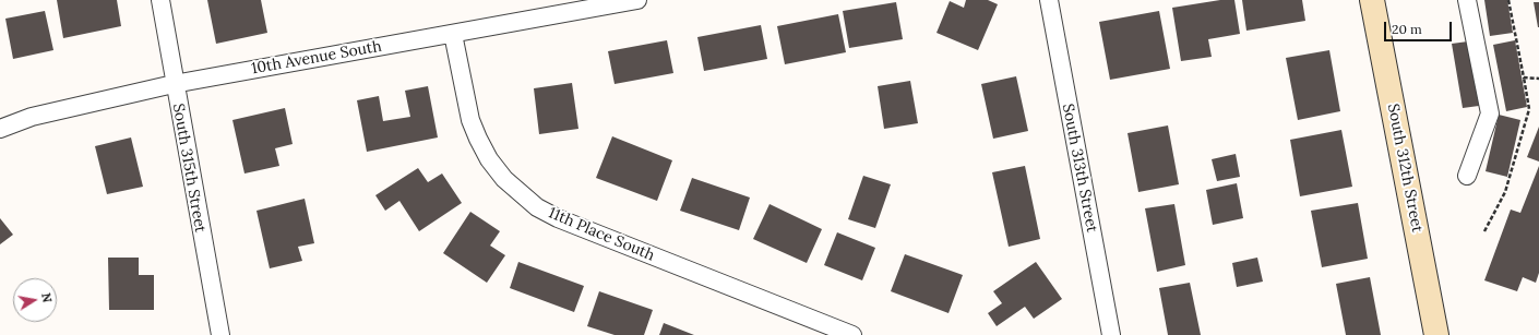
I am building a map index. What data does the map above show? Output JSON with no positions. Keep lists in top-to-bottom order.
{
  "streets": {
    "street": [
      "10th Avenue South",
      "South 315th Street",
      "South 313th Street",
      "South 312th Street",
      "11th Place South"
    ]
  },
  "crossings": [
    ["10th Avenue South", "South 315th Street"],
    ["10th Avenue South", "11th Place South"]
  ],
  "scale_bar": "20 m",
  "north": "right"
}
